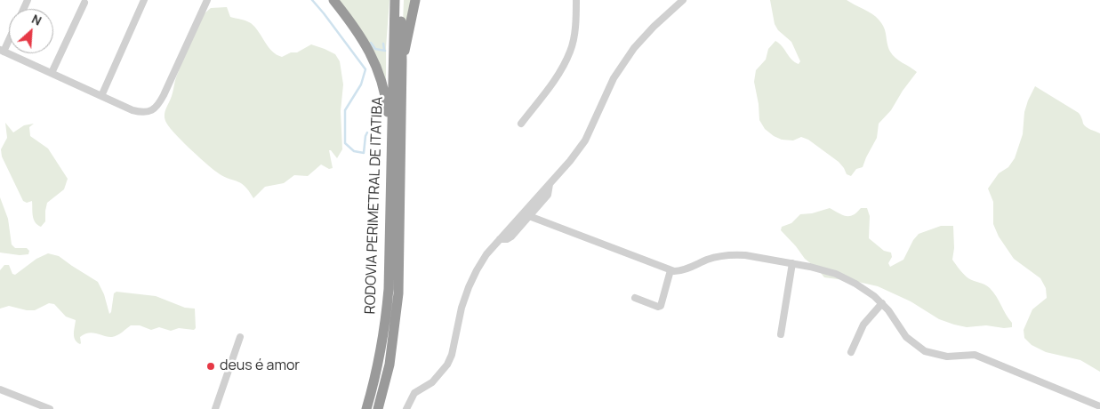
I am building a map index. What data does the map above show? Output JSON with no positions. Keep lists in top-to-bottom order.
{
  "streets": {
    "highway": ["RODOVIA PERIMETRAL DE ITATIBA"]
  },
  "places": ["deus é amor"],
  "north": "top right"
}
